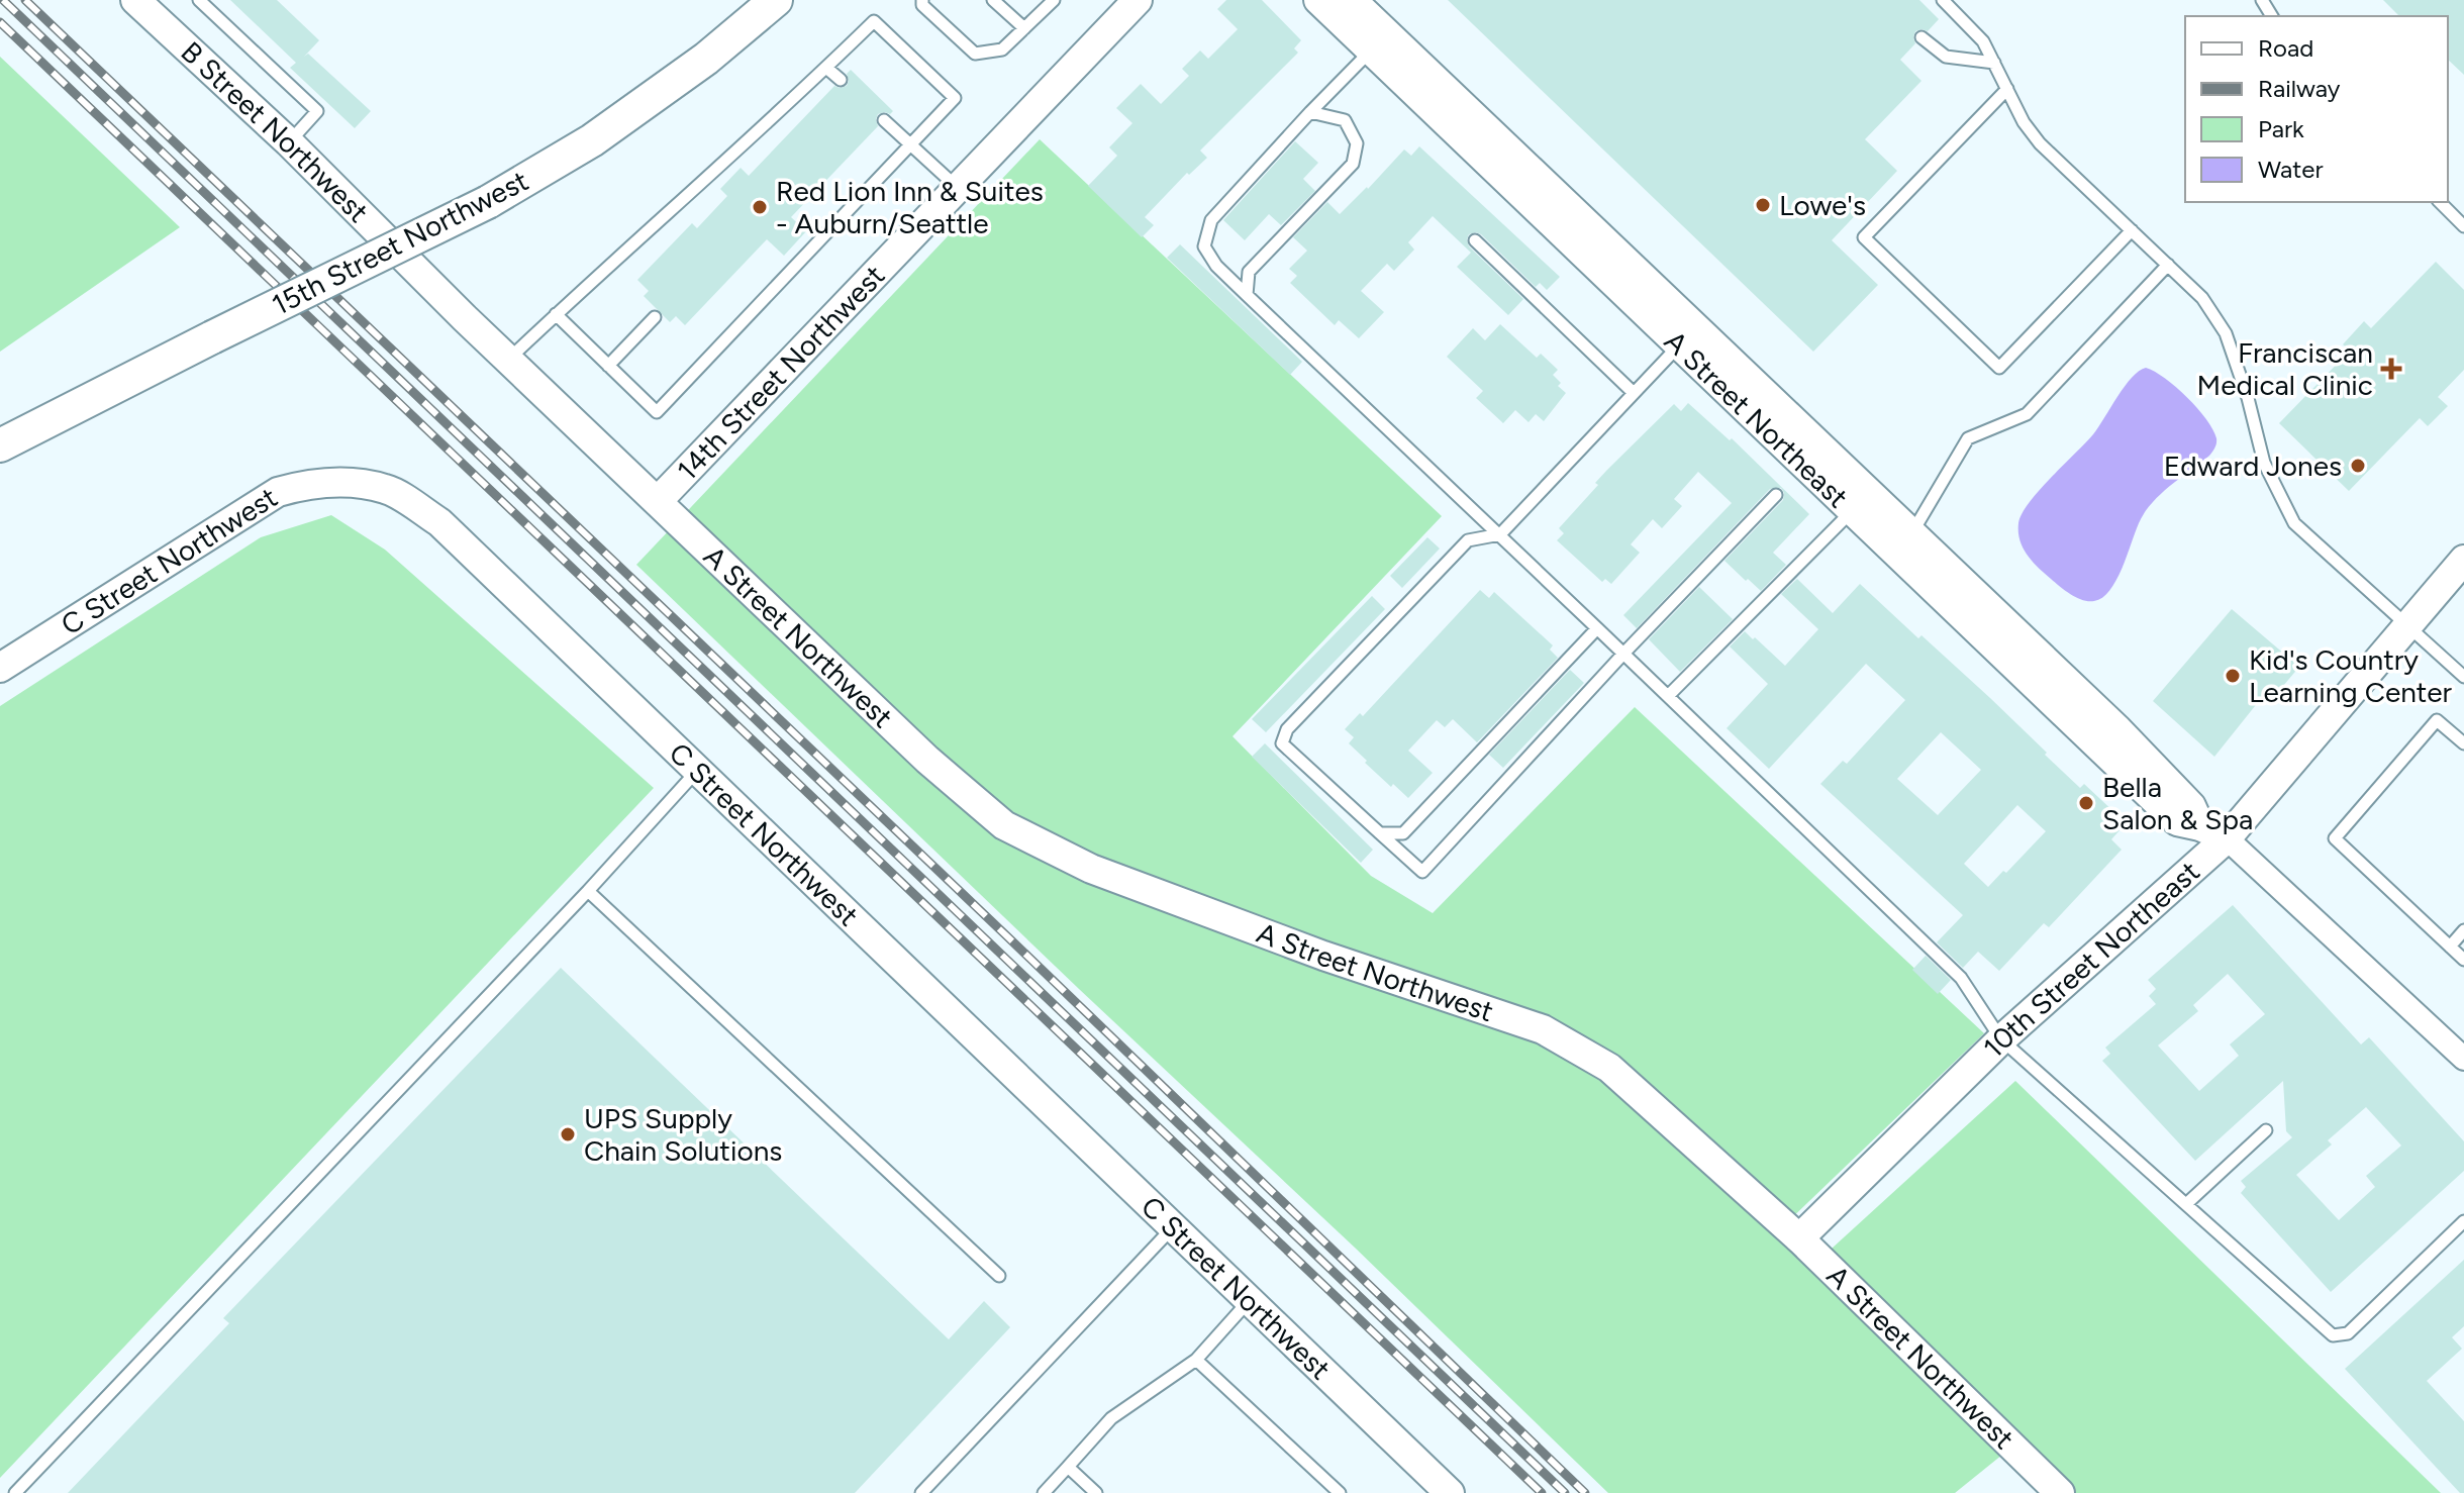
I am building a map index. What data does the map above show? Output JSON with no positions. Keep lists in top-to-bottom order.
{
  "streets": {
    "main road": ["15th Street Northwest"],
    "street": [
      "B Street Northwest",
      "14th Street Northwest",
      "A Street Northeast",
      "C Street Northwest",
      "A Street Northwest",
      "10th Street Northeast"
    ]
  },
  "crossings": [
    ["B Street Northwest", "14th Street Northwest"],
    ["B Street Northwest", "A Street Northwest"],
    ["14th Street Northwest", "A Street Northwest"],
    ["A Street Northeast", "10th Street Northeast"],
    ["A Street Northwest", "10th Street Northeast"]
  ],
  "places": {
    "other": [
      "Lowe's",
      "Red Lion Inn & Suites - Auburn/Seattle",
      "Edward Jones",
      "Kid's Country Learning Center",
      "Bella Salon & Spa",
      "UPS Supply Chain Solutions"
    ],
    "health": ["Franciscan Medical Clinic"]
  },
  "legend": [
    "Road",
    "Railway",
    "Park",
    "Water"
  ]
}
